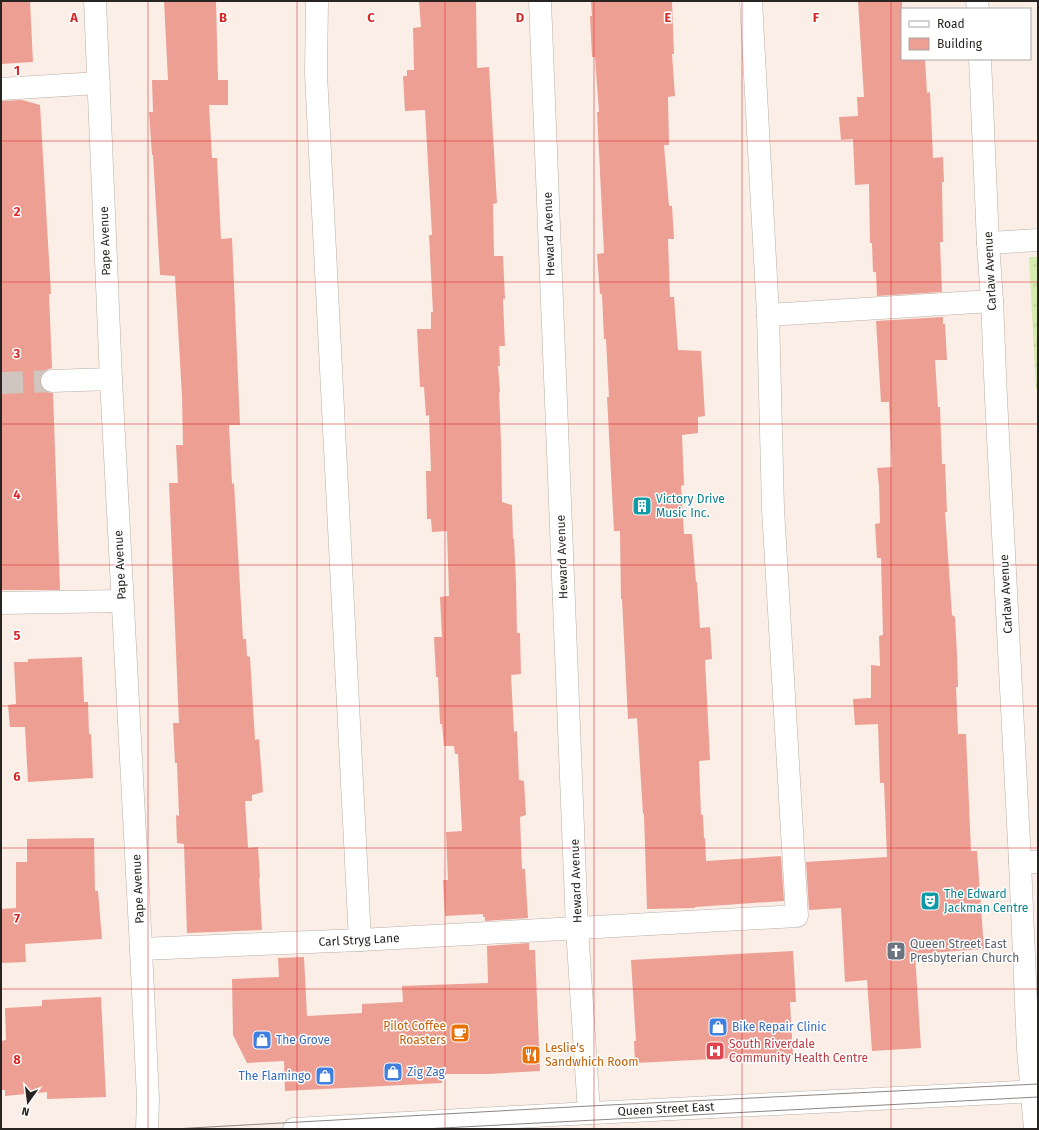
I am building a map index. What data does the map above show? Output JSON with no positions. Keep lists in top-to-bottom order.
{
  "streets": {
    "street": [
      "Heward Avenue",
      "Pape Avenue",
      "Carlaw Avenue",
      "Carl Stryg Lane",
      "Queen Street East"
    ]
  },
  "crossings": [
    ["Heward Avenue", "Carl Stryg Lane"],
    ["Heward Avenue", "Queen Street East"],
    ["Pape Avenue", "Carl Stryg Lane"],
    ["Carlaw Avenue", "Queen Street East"]
  ],
  "places": {
    "building": ["Victory Drive Music Inc."],
    "theatre": ["The Edward Jackman Centre"],
    "church": ["Queen Street East Presbyterian Church"],
    "shop": [
      "Bike Repair Clinic",
      "The Grove",
      "Zig Zag",
      "The Flamingo"
    ],
    "cafe": ["Pilot Coffee Roasters"],
    "hospital": ["South Riverdale Community Health Centre"],
    "restaurant": ["Leslie's Sandwhich Room"]
  },
  "legend": ["Road", "Building"],
  "north": "bottom",
  "grid": {
    "columns": [
      "A",
      "B",
      "C",
      "D",
      "E",
      "F"
    ],
    "rows": [
      "1",
      "2",
      "3",
      "4",
      "5",
      "6",
      "7",
      "8"
    ]
  }
}
